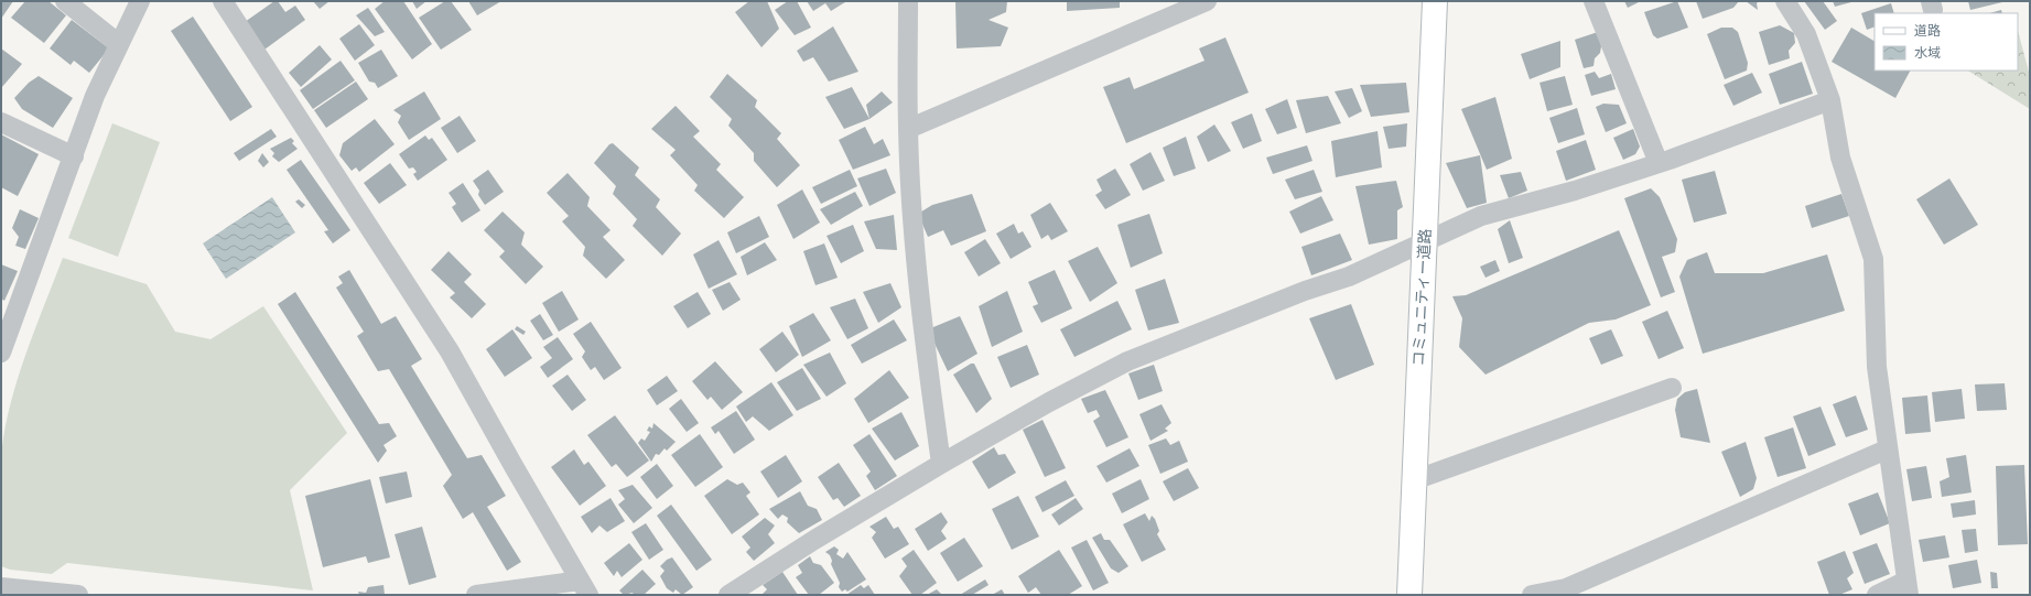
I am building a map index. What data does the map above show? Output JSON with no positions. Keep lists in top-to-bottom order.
{
  "streets": {
    "street": ["コミュニティー道路"]
  },
  "legend": ["道路", "水域"]
}
